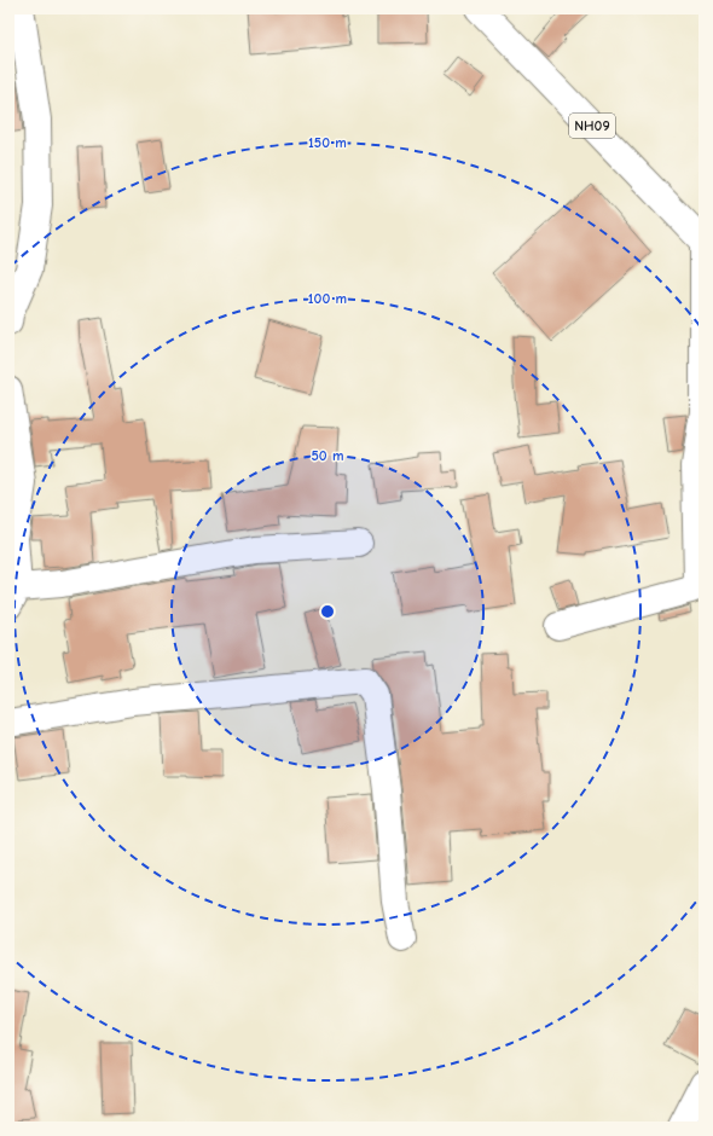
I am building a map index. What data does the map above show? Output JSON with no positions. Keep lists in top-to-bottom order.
{
  "streets": {
    "street": ["NH09"]
  },
  "rings": ["150 m", "100 m", "50 m"]
}
